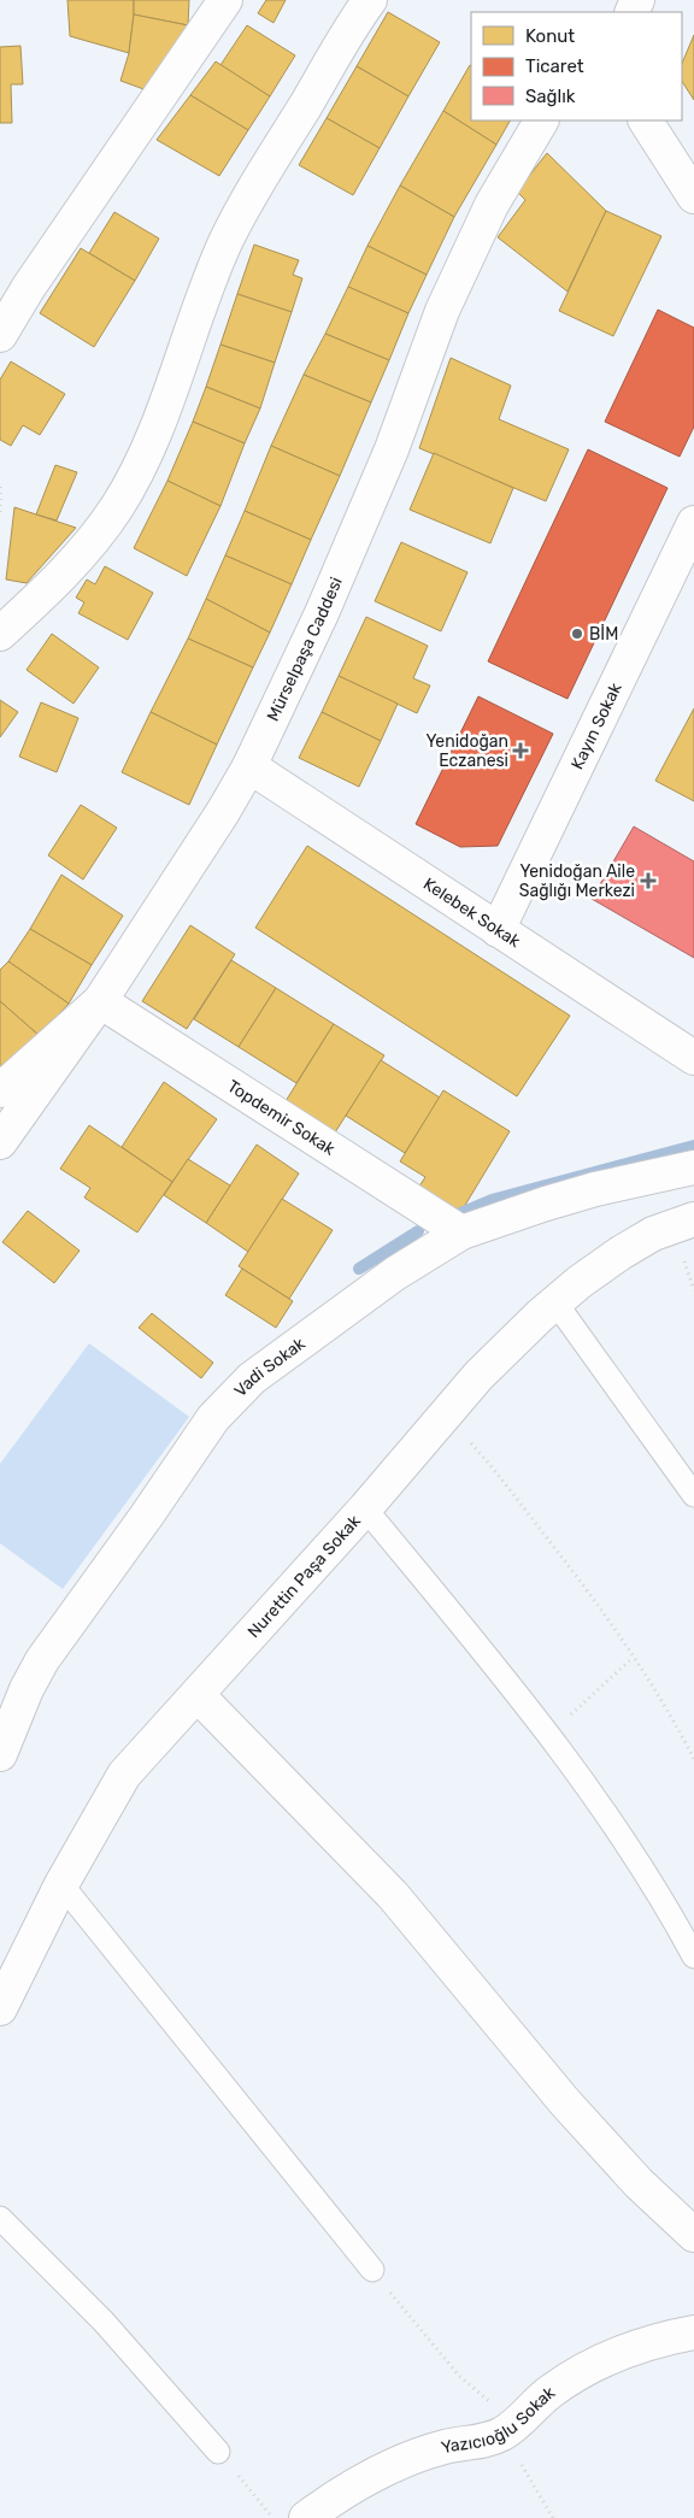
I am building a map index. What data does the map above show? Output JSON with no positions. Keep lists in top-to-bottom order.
{
  "streets": {
    "street": [
      "Mürselpaşa Caddesi",
      "Kayın Sokak",
      "Kelebek Sokak",
      "Topdemir Sokak",
      "Vadi Sokak",
      "Nurettin Paşa Sokak",
      "Yazıcıoğlu Sokak"
    ]
  },
  "crossings": [
    ["Mürselpaşa Caddesi", "Kelebek Sokak"],
    ["Mürselpaşa Caddesi", "Topdemir Sokak"],
    ["Kayın Sokak", "Kelebek Sokak"],
    ["Topdemir Sokak", "Vadi Sokak"]
  ],
  "places": {
    "other": ["BİM"],
    "health": ["Yenidoğan Eczanesi", "Yenidoğan Aile Sağlığı Merkezi"]
  },
  "legend": ["Konut", "Ticaret", "Sağlık"]
}
